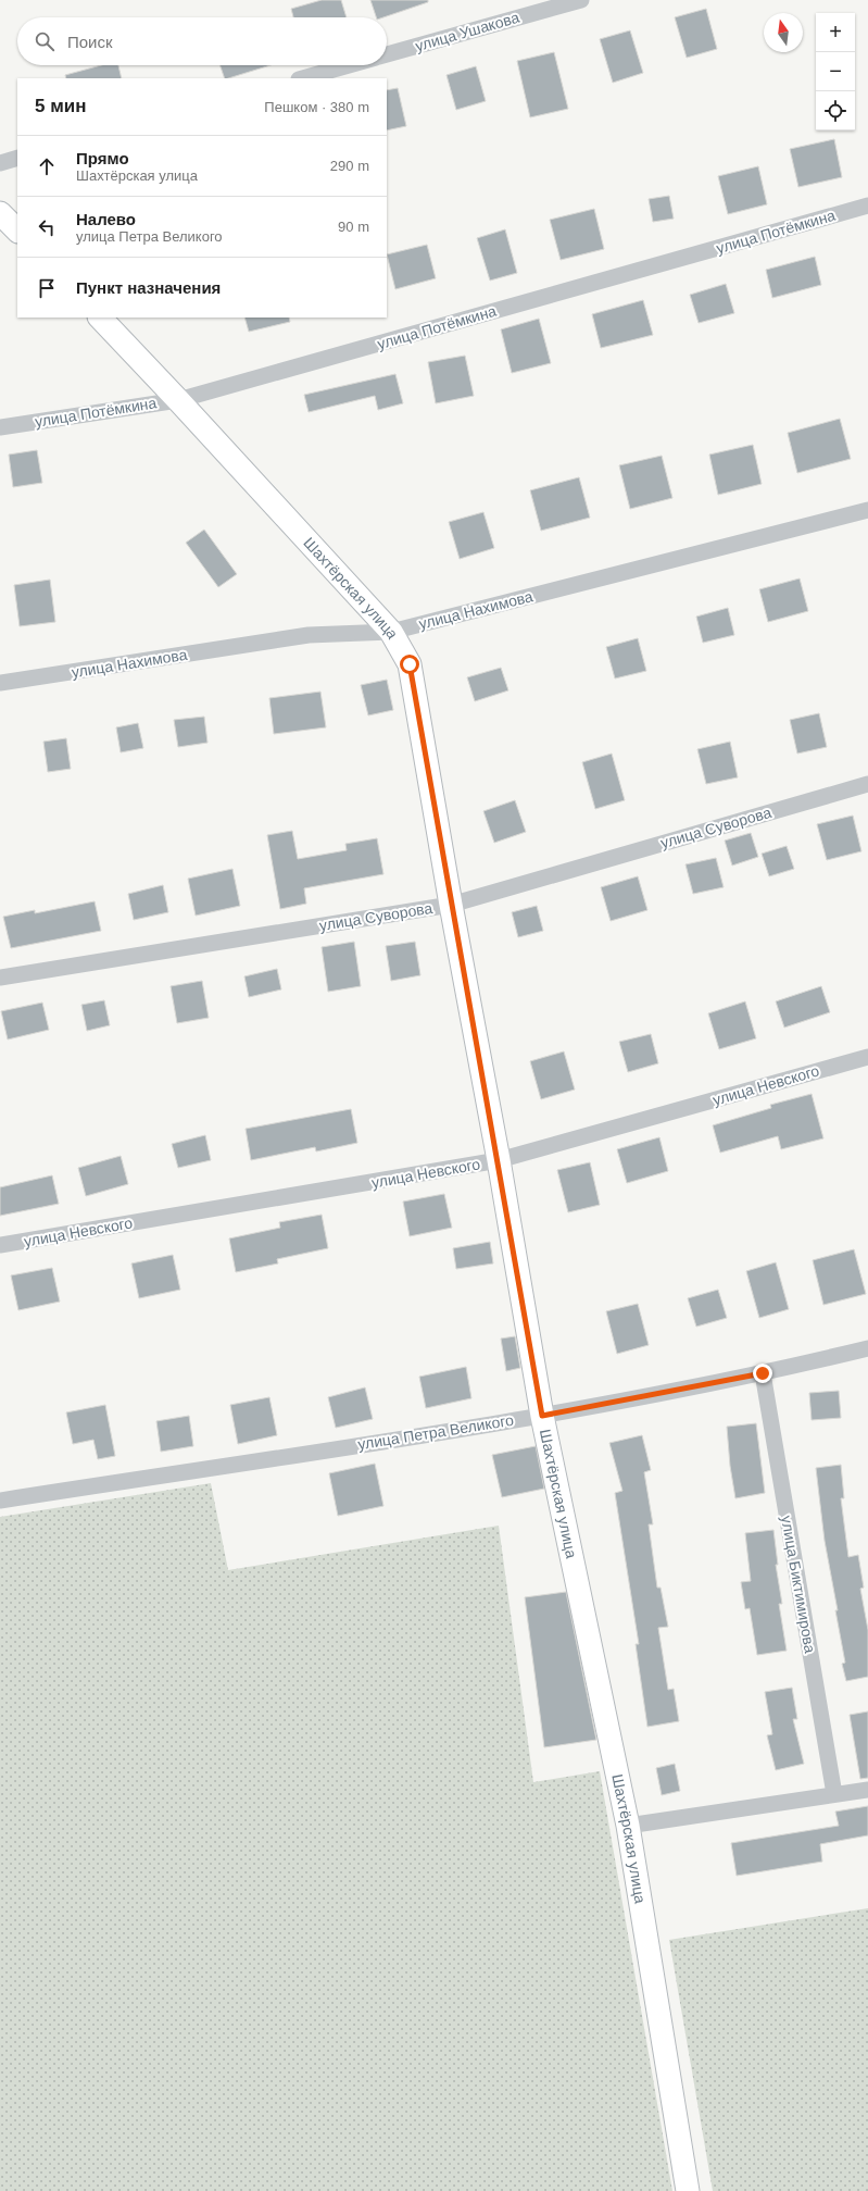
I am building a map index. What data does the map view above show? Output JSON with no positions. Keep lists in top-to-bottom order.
{
  "streets": {
    "street": [
      "улица Ушакова",
      "улица Потёмкина",
      "Шахтёрская улица",
      "улица Нахимова",
      "улица Суворова",
      "улица Невского",
      "улица Петра Великого",
      "улица Биктимирова"
    ]
  },
  "crossings": [
    ["улица Потёмкина", "Шахтёрская улица"],
    ["Шахтёрская улица", "улица Нахимова"],
    ["Шахтёрская улица", "улица Суворова"],
    ["Шахтёрская улица", "улица Невского"],
    ["Шахтёрская улица", "улица Петра Великого"],
    ["улица Петра Великого", "улица Биктимирова"]
  ],
  "north": "top",
  "page": {
    "map_buttons": ["+", "−"],
    "search": "Поиск",
    "heading": ["5 мин", "Пешком · 380 m"],
    "list": [
      ["Прямо", "Шахтёрская улица", "290 m"],
      ["Налево", "улица Петра Великого", "90 m"],
      "Пункт назначения"
    ]
  }
}
